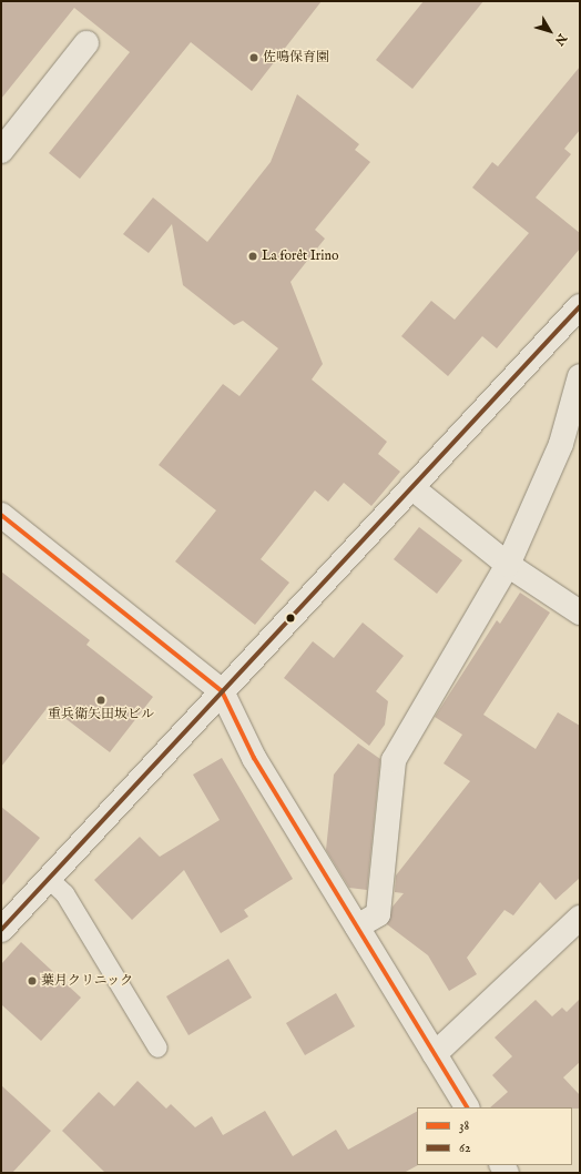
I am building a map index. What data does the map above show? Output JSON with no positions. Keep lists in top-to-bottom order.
{
  "places": [
    "佐鳴保育園",
    "La forêt Irino",
    "重兵衛矢田坂ビル",
    "葉月クリニック"
  ],
  "lines": ["transit line 62", "transit line 38"],
  "legend": ["38", "62"],
  "north": "bottom right"
}
